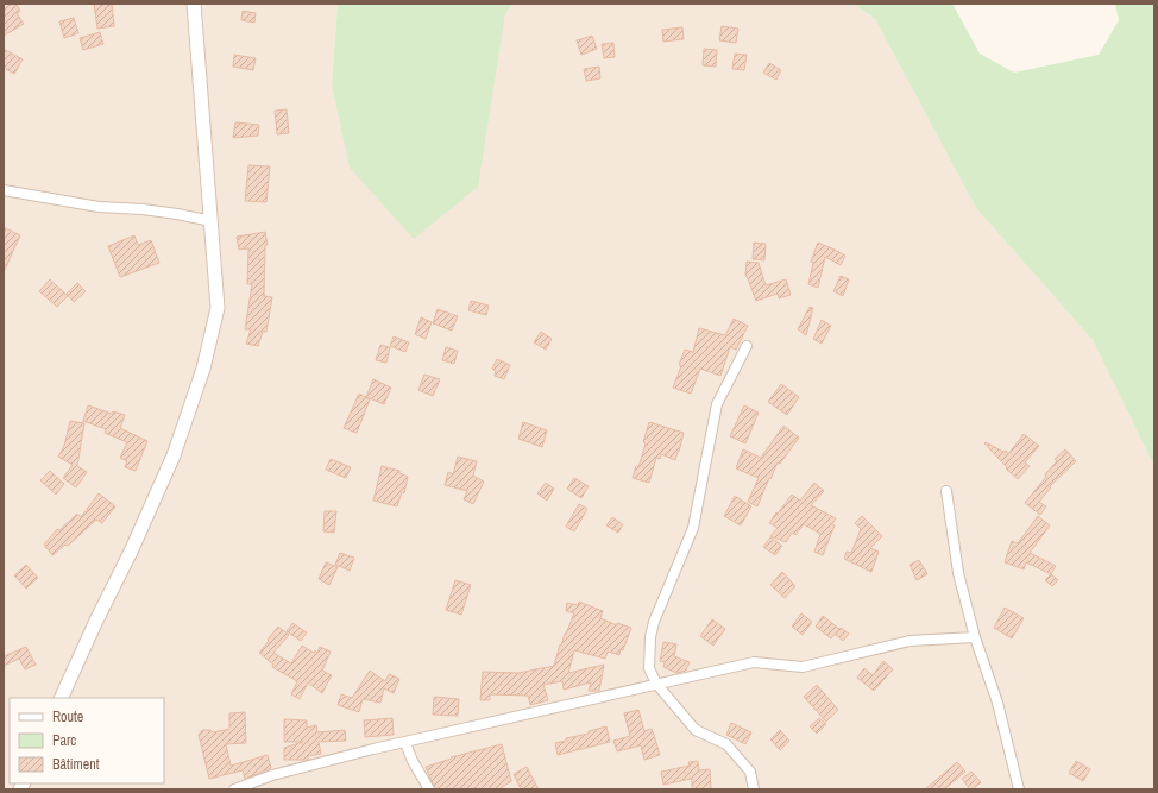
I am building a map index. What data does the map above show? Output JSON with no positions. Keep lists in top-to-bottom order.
{
  "legend": ["Route", "Parc", "Bâtiment"]
}
